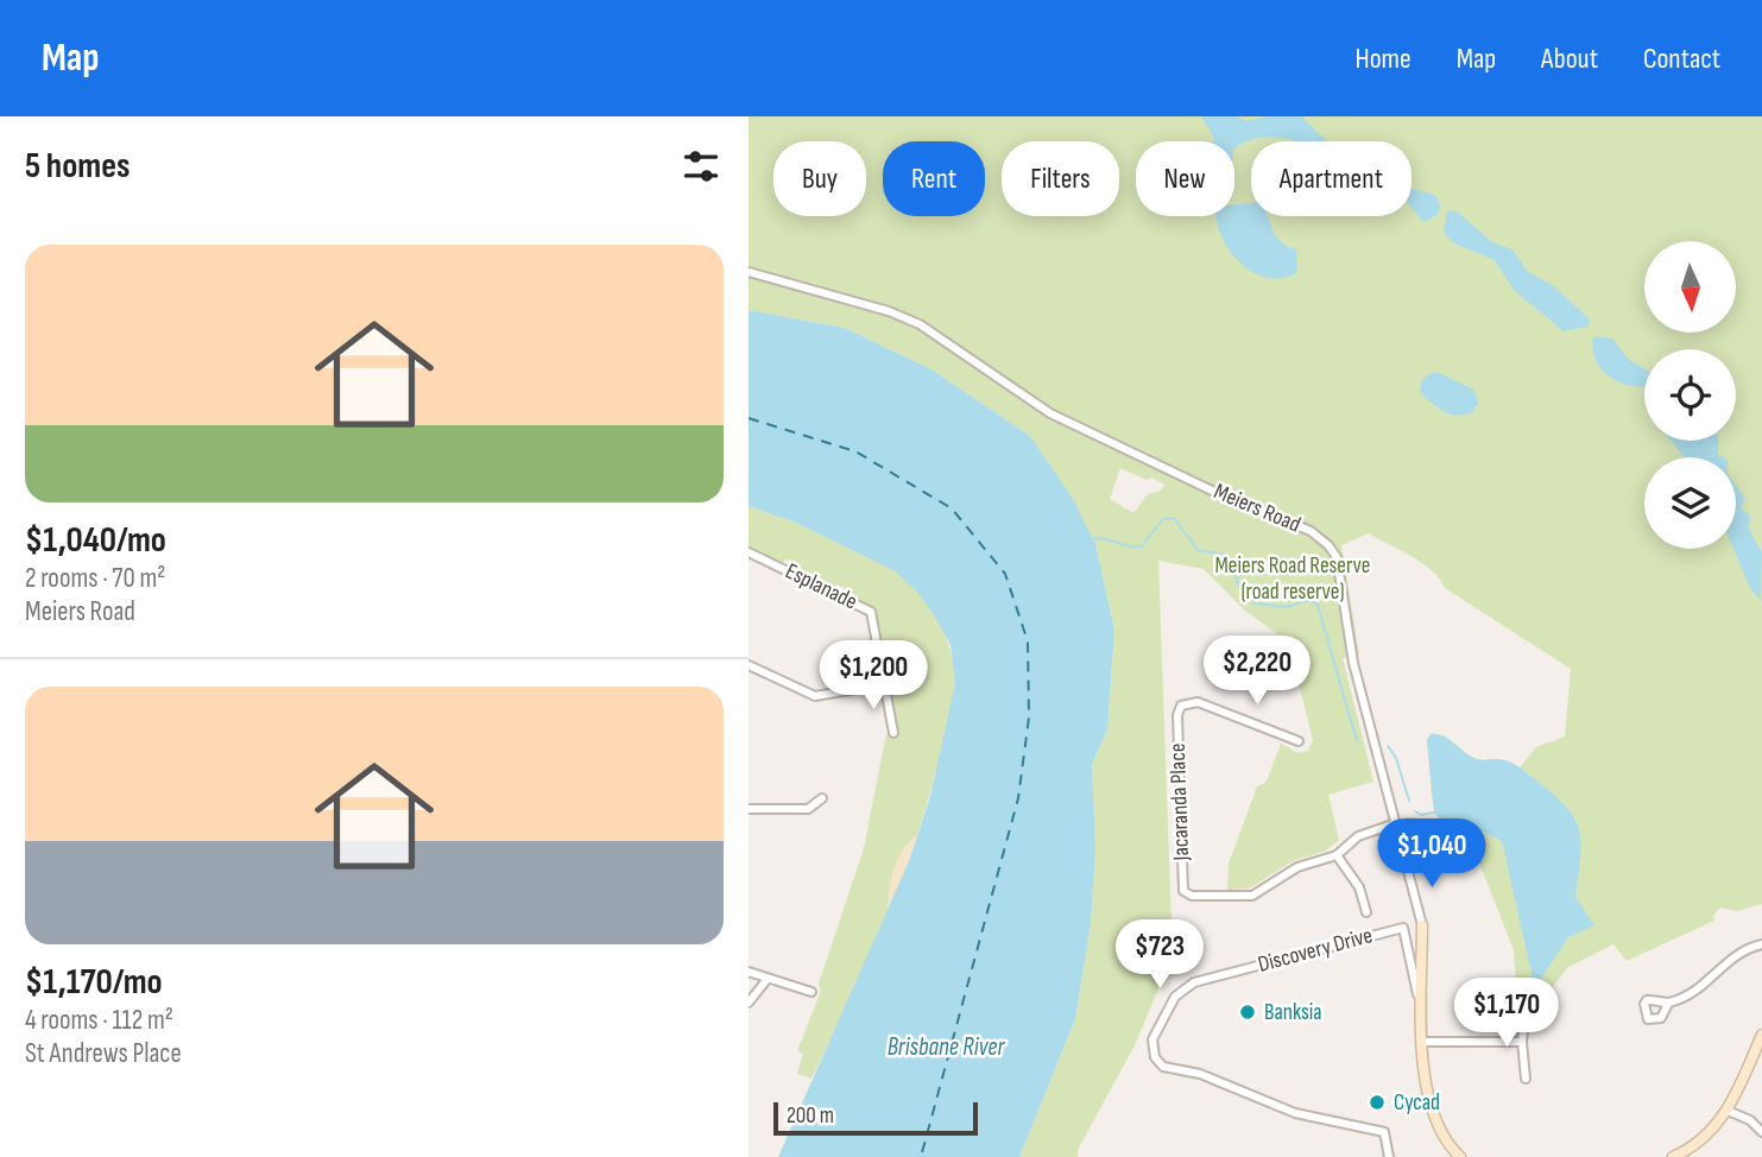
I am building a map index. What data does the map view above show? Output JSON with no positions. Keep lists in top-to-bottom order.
{
  "streets": {
    "street": [
      "Meiers Road",
      "Esplanade",
      "Jacaranda Place",
      "Discovery Drive"
    ]
  },
  "crossings": [
    ["Meiers Road", "Jacaranda Place"],
    ["Meiers Road", "Discovery Drive"]
  ],
  "water": ["Brisbane River"],
  "parks": ["Meiers Road Reserve (road reserve)"],
  "places": ["Banksia", "Cycad"],
  "scale_bar": "200 m",
  "north": "bottom",
  "page": {
    "header": "Map",
    "nav": [
      "Home",
      "Map",
      "About",
      "Contact"
    ],
    "heading": "5 homes",
    "chip": [
      "Buy",
      "Rent",
      "Filters",
      "New",
      "Apartment"
    ],
    "list": [
      {
        "name": "$1,040/mo",
        "note": "2 rooms · 70 m² · Meiers Road"
      },
      {
        "name": "$1,170/mo",
        "note": "4 rooms · 112 m² · St Andrews Place"
      }
    ],
    "price": [
      "$2,220",
      "$1,200",
      "$1,040",
      "$723",
      "$1,170"
    ],
    "scale": "200 m"
  }
}
